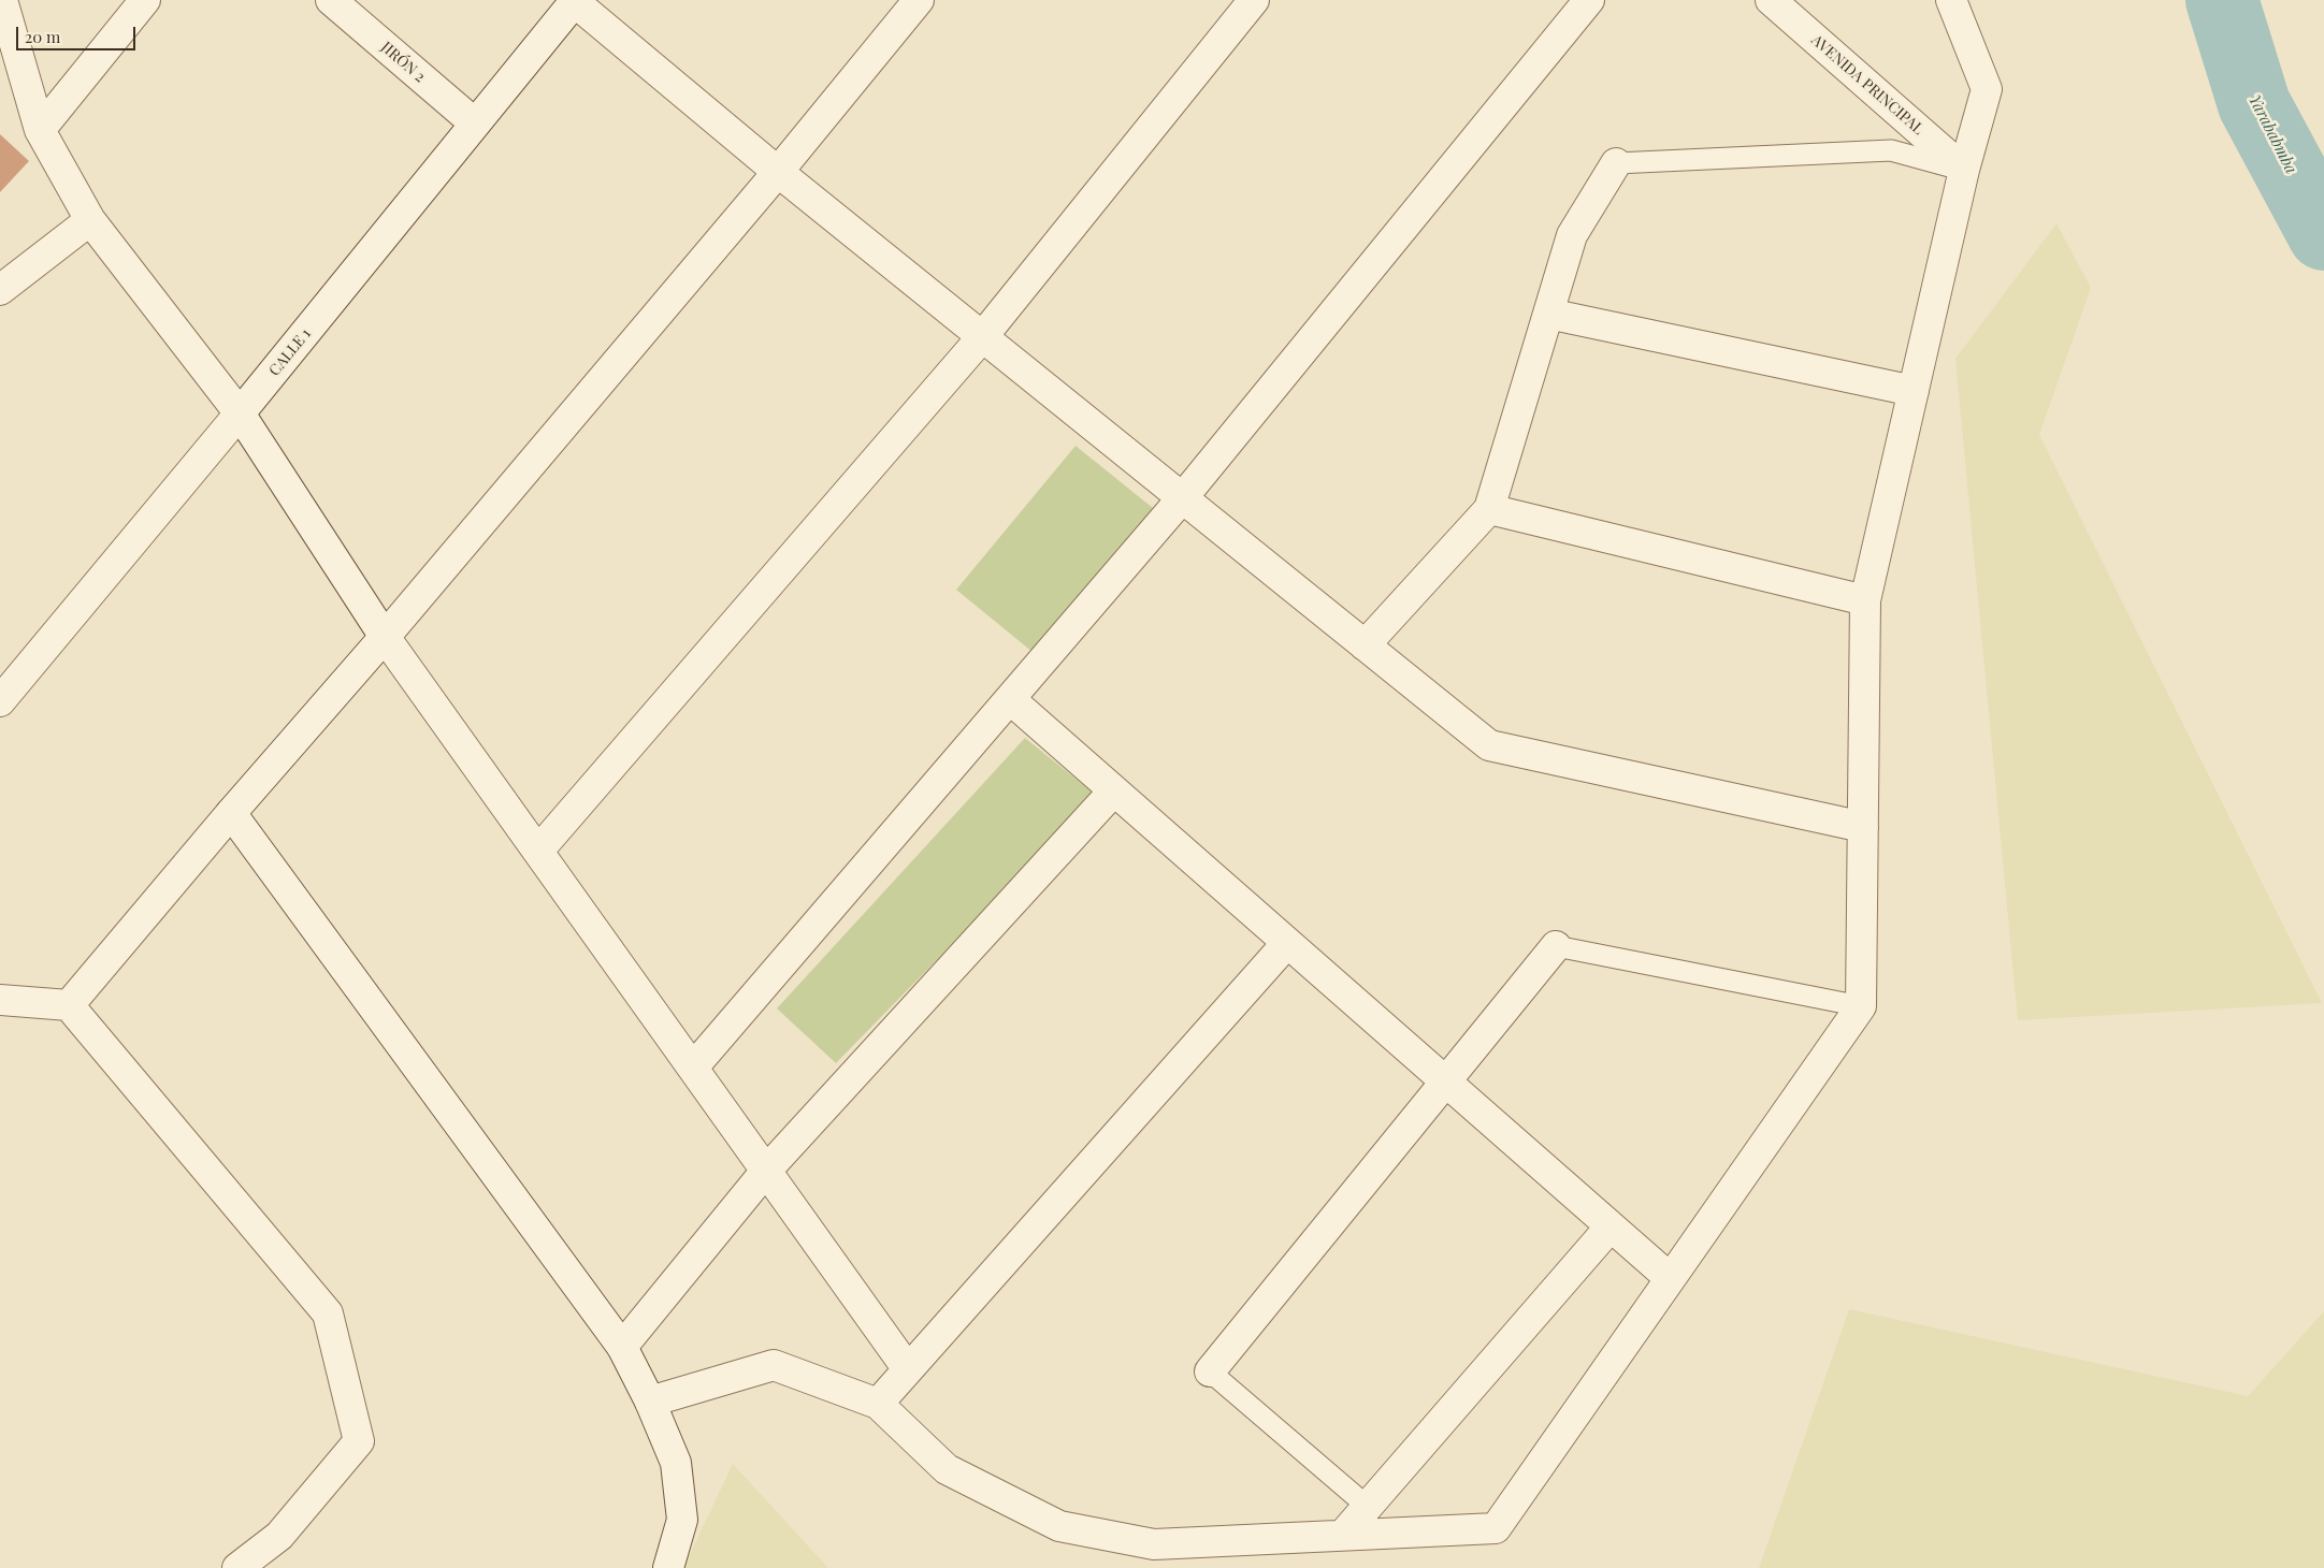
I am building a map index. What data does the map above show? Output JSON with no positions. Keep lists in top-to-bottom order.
{
  "streets": {
    "street": ["JIRÓN 2", "AVENIDA PRINCIPAL", "CALLE 1"]
  },
  "crossings": [
    ["JIRÓN 2", "CALLE 1"]
  ],
  "water": ["Yarababmba"],
  "scale_bar": "20 m"
}
